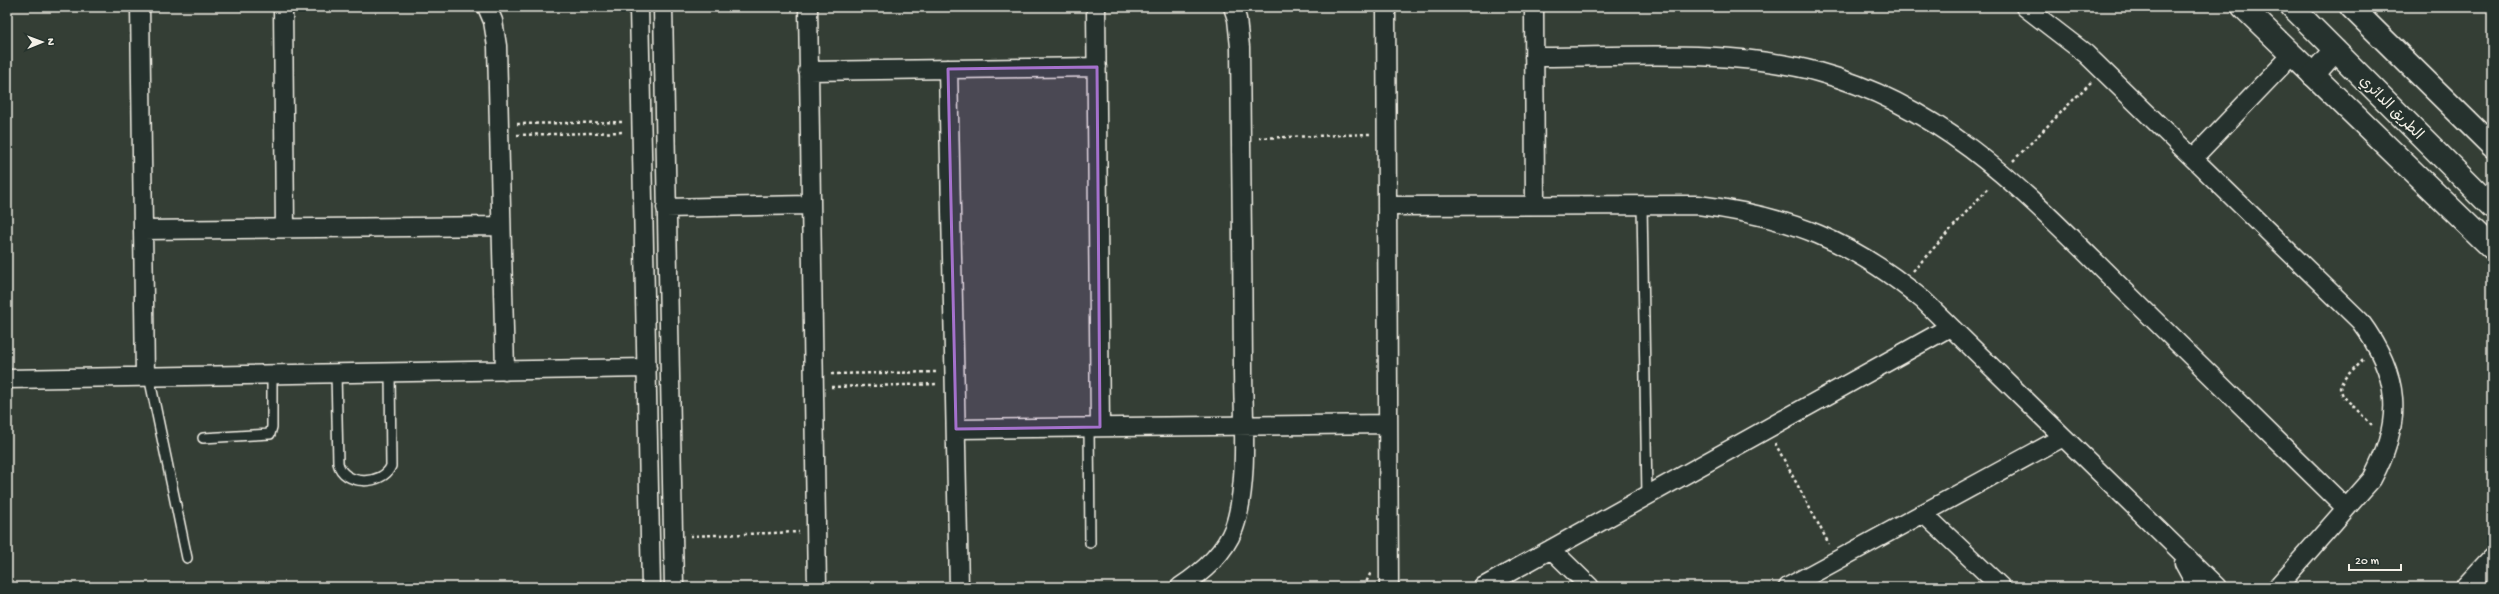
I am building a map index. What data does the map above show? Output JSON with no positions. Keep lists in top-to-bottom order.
{
  "streets": {
    "main road": ["الطريق الدائري"]
  },
  "scale_bar": "20 m",
  "north": "right"
}
